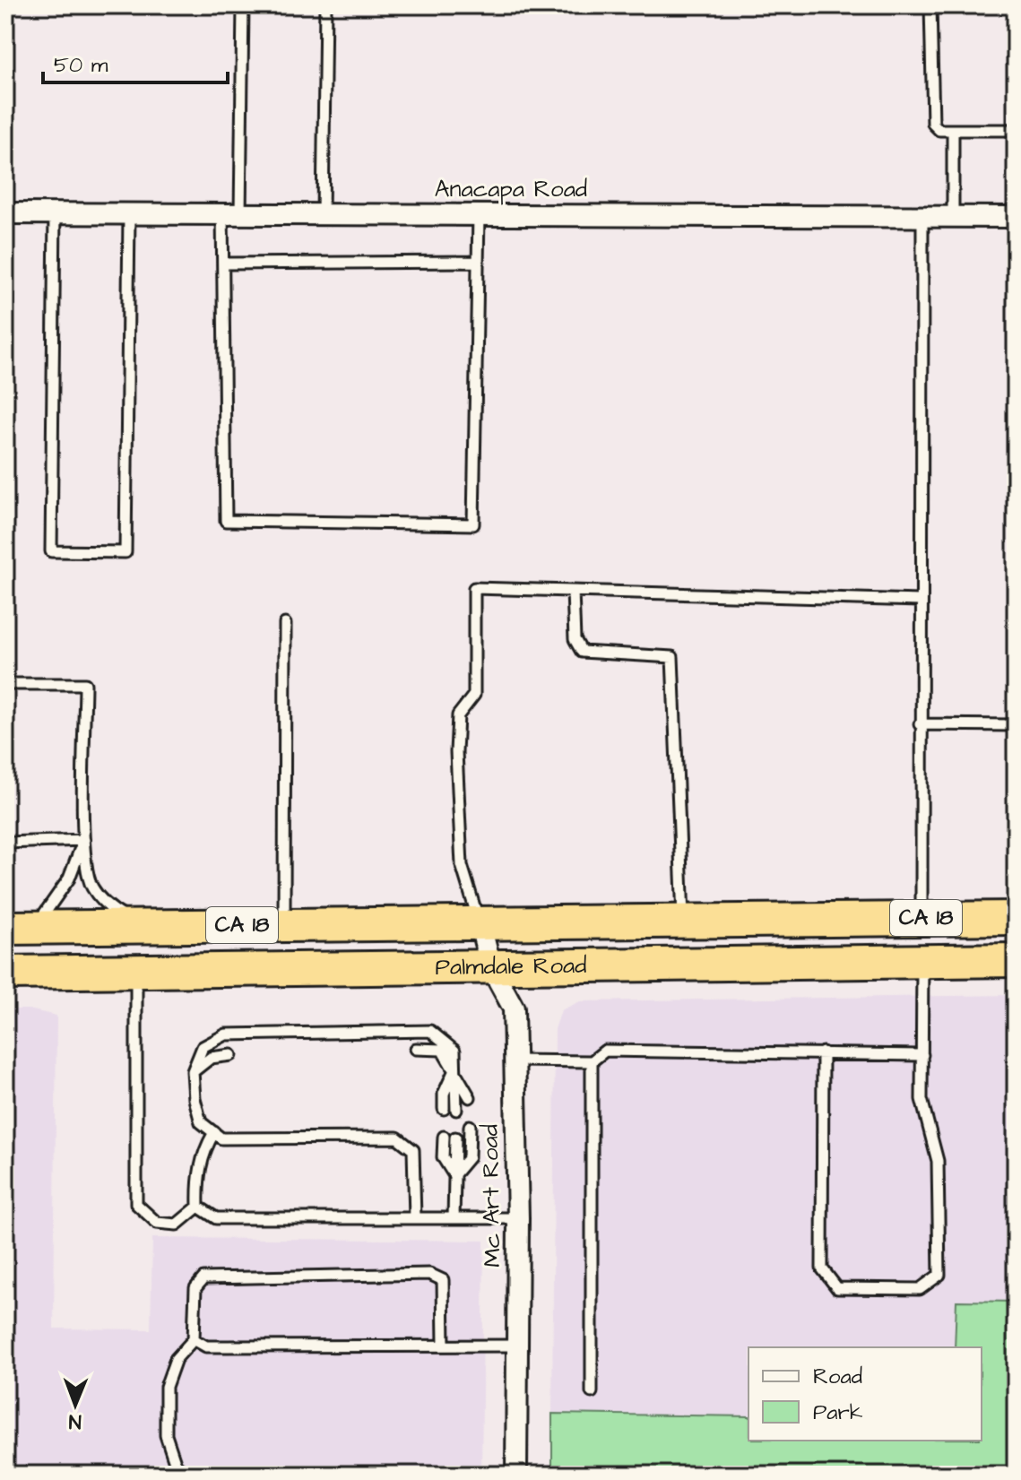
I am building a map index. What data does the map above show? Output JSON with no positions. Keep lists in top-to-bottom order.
{
  "streets": {
    "highway": ["CA 18", "Palmdale Road"],
    "street": ["Anacapa Road", "Mc Art Road"]
  },
  "crossings": [
    ["Palmdale Road", "Mc Art Road"]
  ],
  "legend": ["Road", "Park"],
  "scale_bar": "50 m",
  "north": "bottom"
}
